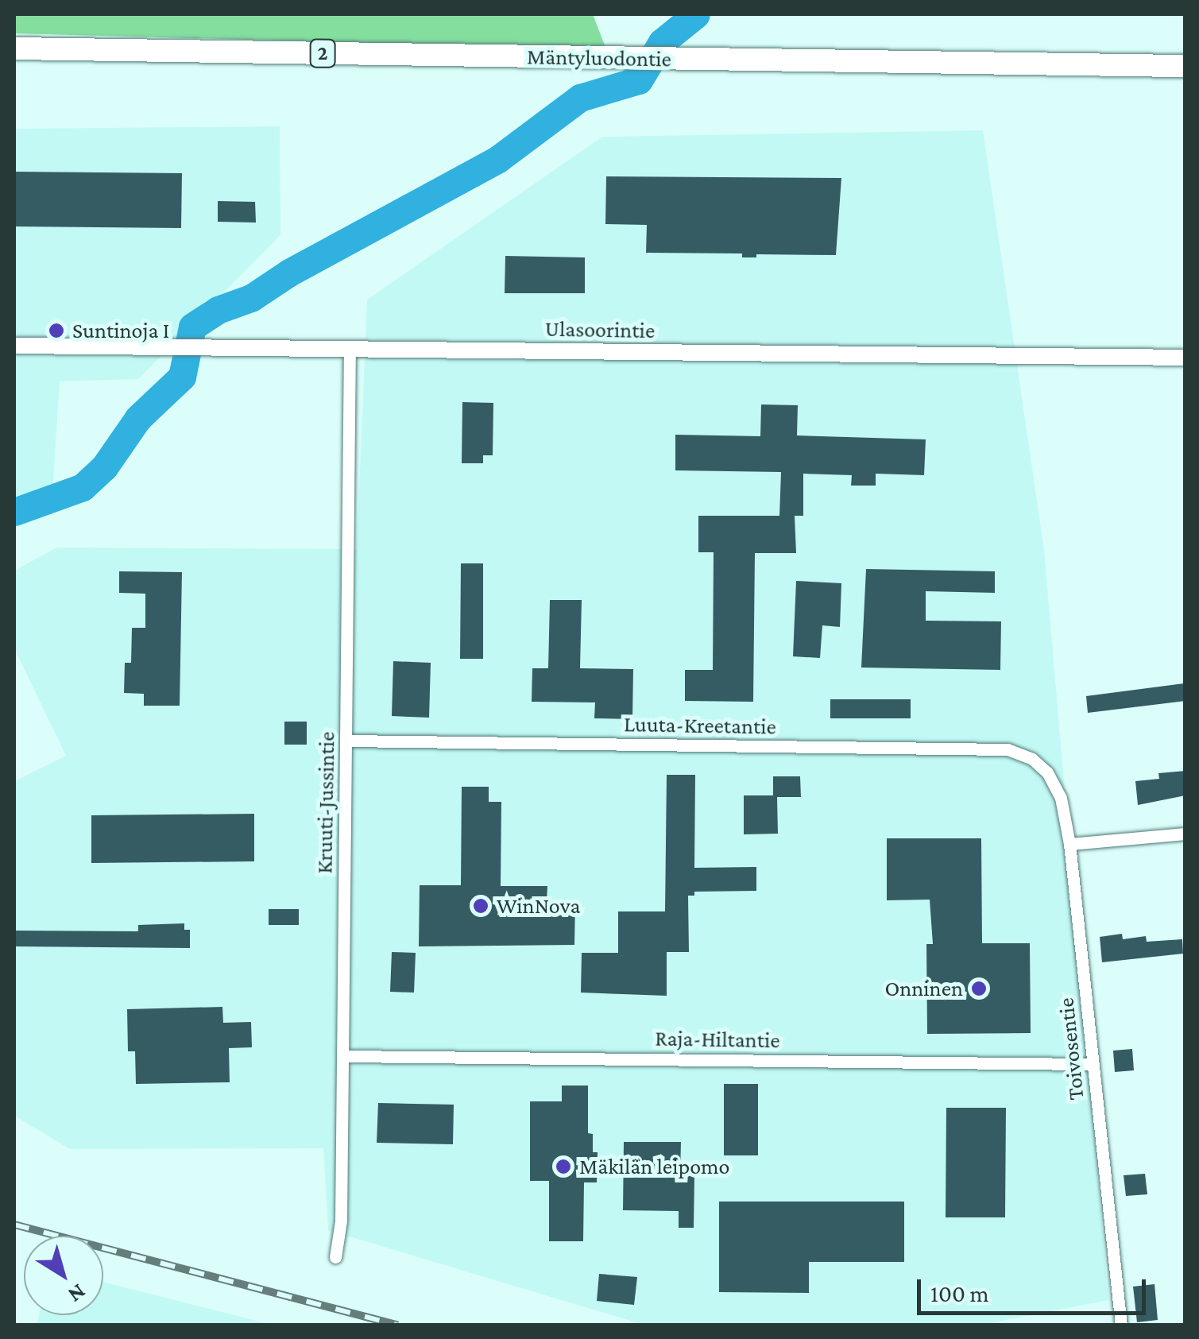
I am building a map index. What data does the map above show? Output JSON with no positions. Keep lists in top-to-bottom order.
{
  "streets": {
    "highway": ["2", "Mäntyluodontie"],
    "street": [
      "Ulasoorintie",
      "Luuta-Kreetantie",
      "Kruuti-Jussintie",
      "Raja-Hiltantie",
      "Toivosentie"
    ]
  },
  "crossings": [
    ["Ulasoorintie", "Kruuti-Jussintie"],
    ["Luuta-Kreetantie", "Kruuti-Jussintie"],
    ["Luuta-Kreetantie", "Toivosentie"],
    ["Kruuti-Jussintie", "Raja-Hiltantie"],
    ["Raja-Hiltantie", "Toivosentie"]
  ],
  "places": [
    "Suntinoja I",
    "WinNova",
    "Onninen",
    "Mäkilän leipomo"
  ],
  "scale_bar": "100 m",
  "north": "bottom right"
}
